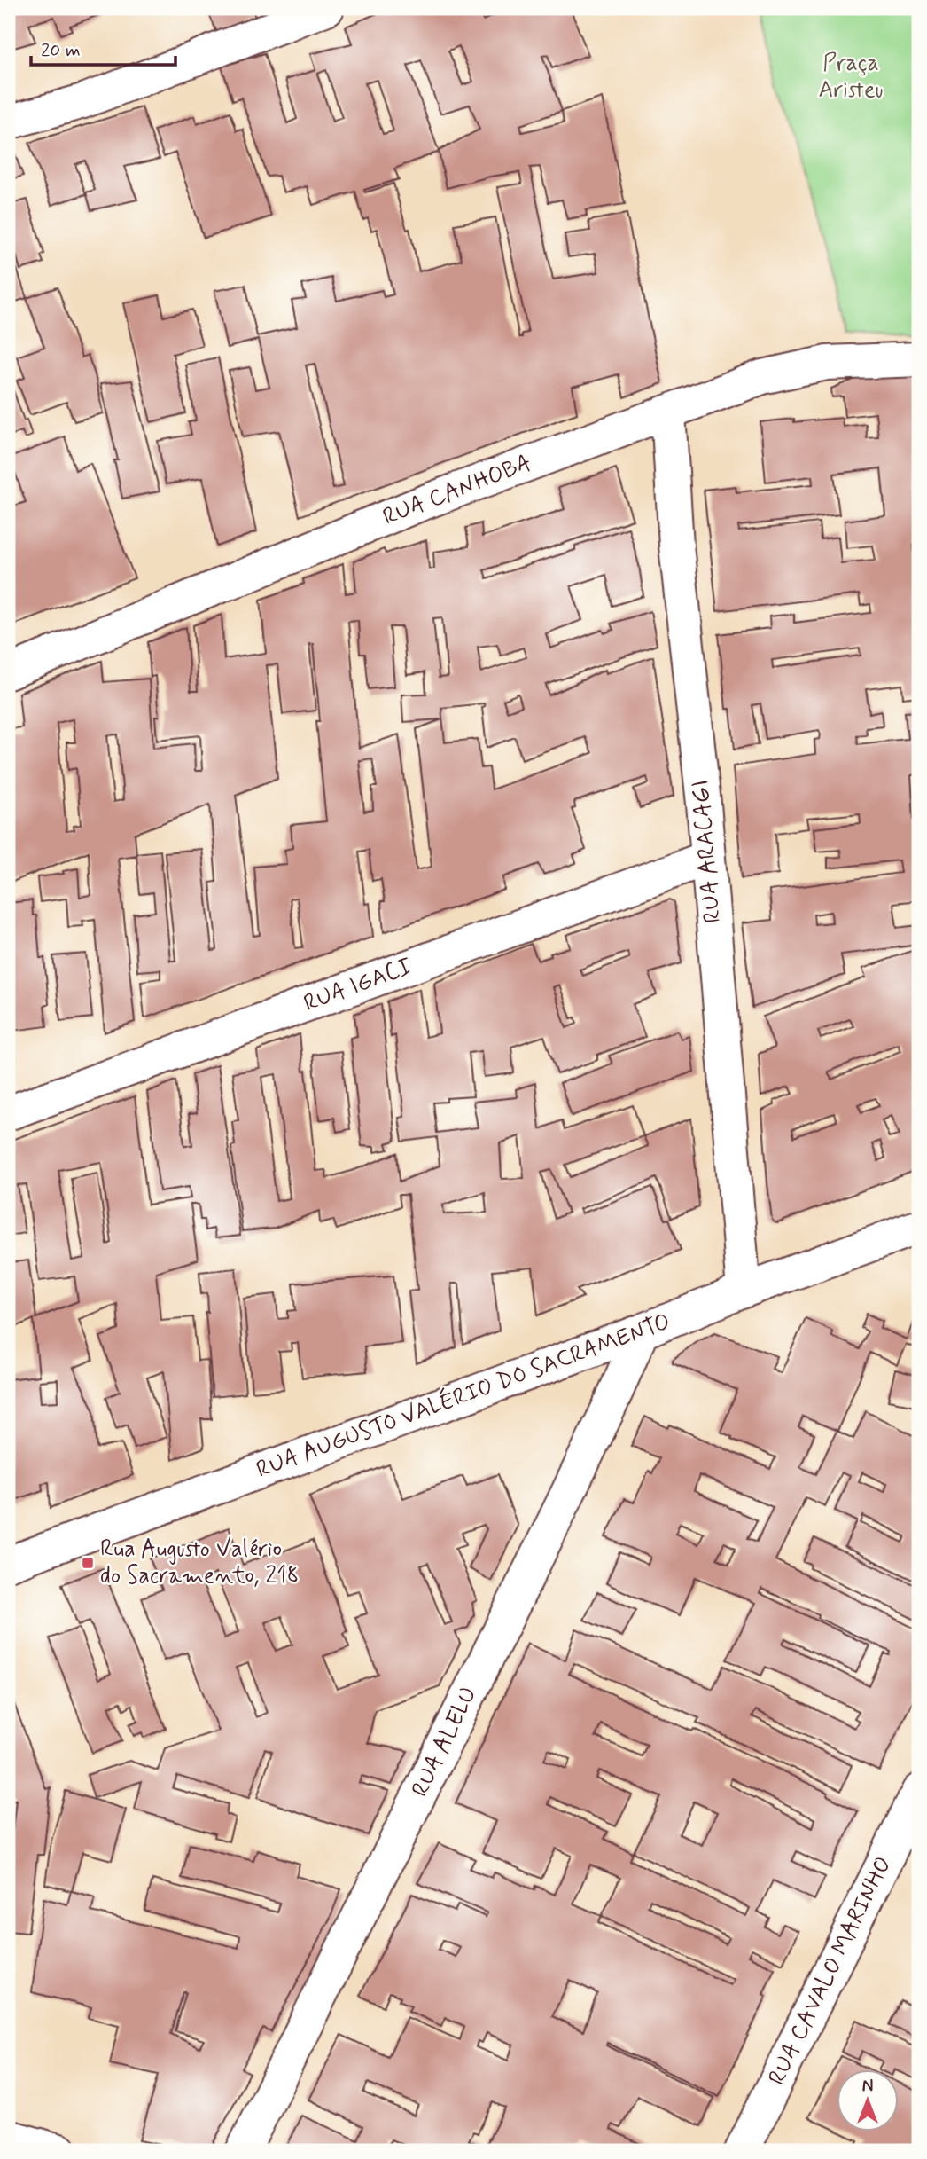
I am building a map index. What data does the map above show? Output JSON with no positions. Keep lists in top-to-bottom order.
{
  "streets": {
    "street": [
      "RUA CANHOBA",
      "RUA ARACAGI",
      "RUA IGACI",
      "RUA AUGUSTO VALÉRIO DO SACRAMENTO",
      "RUA ALELU",
      "RUA CAVALO MARINHO"
    ]
  },
  "crossings": [
    ["RUA CANHOBA", "RUA ARACAGI"],
    ["RUA ARACAGI", "RUA IGACI"],
    ["RUA ARACAGI", "RUA AUGUSTO VALÉRIO DO SACRAMENTO"],
    ["RUA AUGUSTO VALÉRIO DO SACRAMENTO", "RUA ALELU"]
  ],
  "parks": ["Praça Aristeu"],
  "places": {
    "transit": ["Rua Augusto Valério do Sacramento, 218"]
  },
  "scale_bar": "20 m",
  "north": "top"
}
